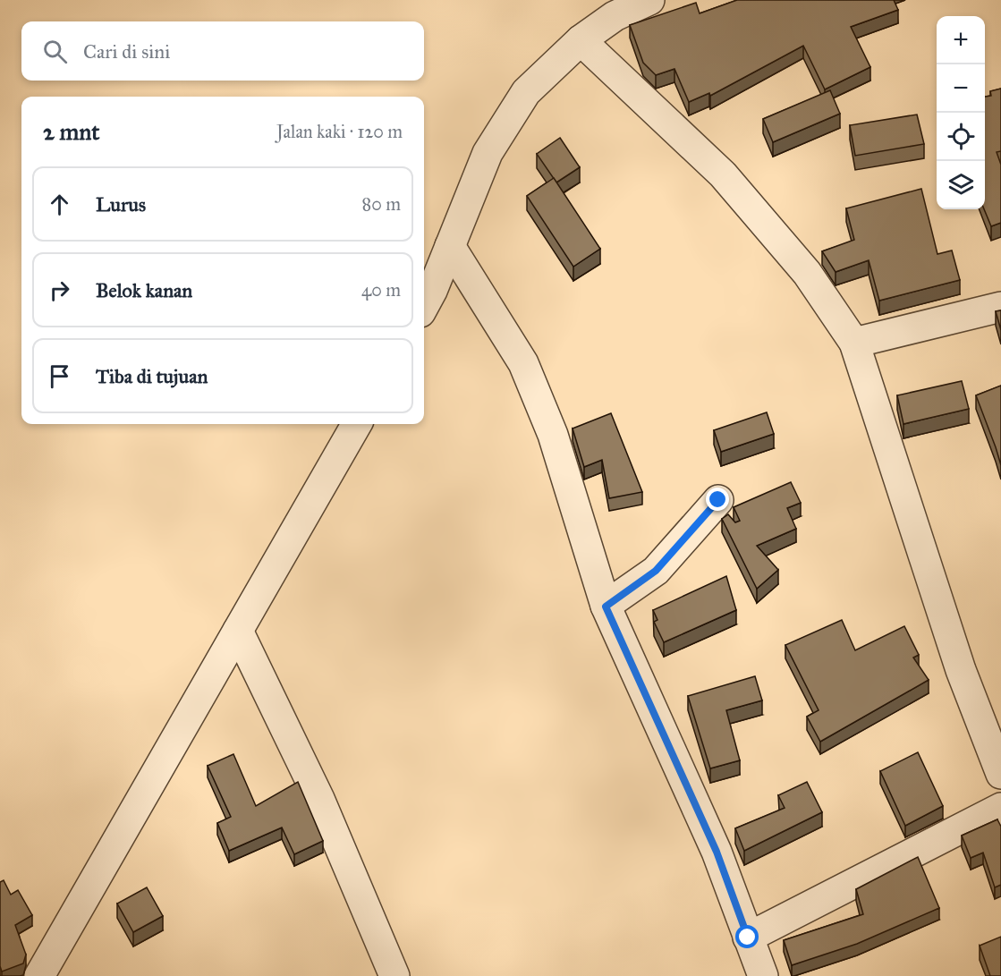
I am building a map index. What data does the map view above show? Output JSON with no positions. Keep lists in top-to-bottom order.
{
  "page": {
    "map_buttons": ["+", "−"],
    "search": "Cari di sini",
    "heading": ["2 mnt", "Jalan kaki · 120 m"],
    "list": [
      ["Lurus", "80 m"],
      ["Belok kanan", "40 m"],
      "Tiba di tujuan"
    ]
  }
}
